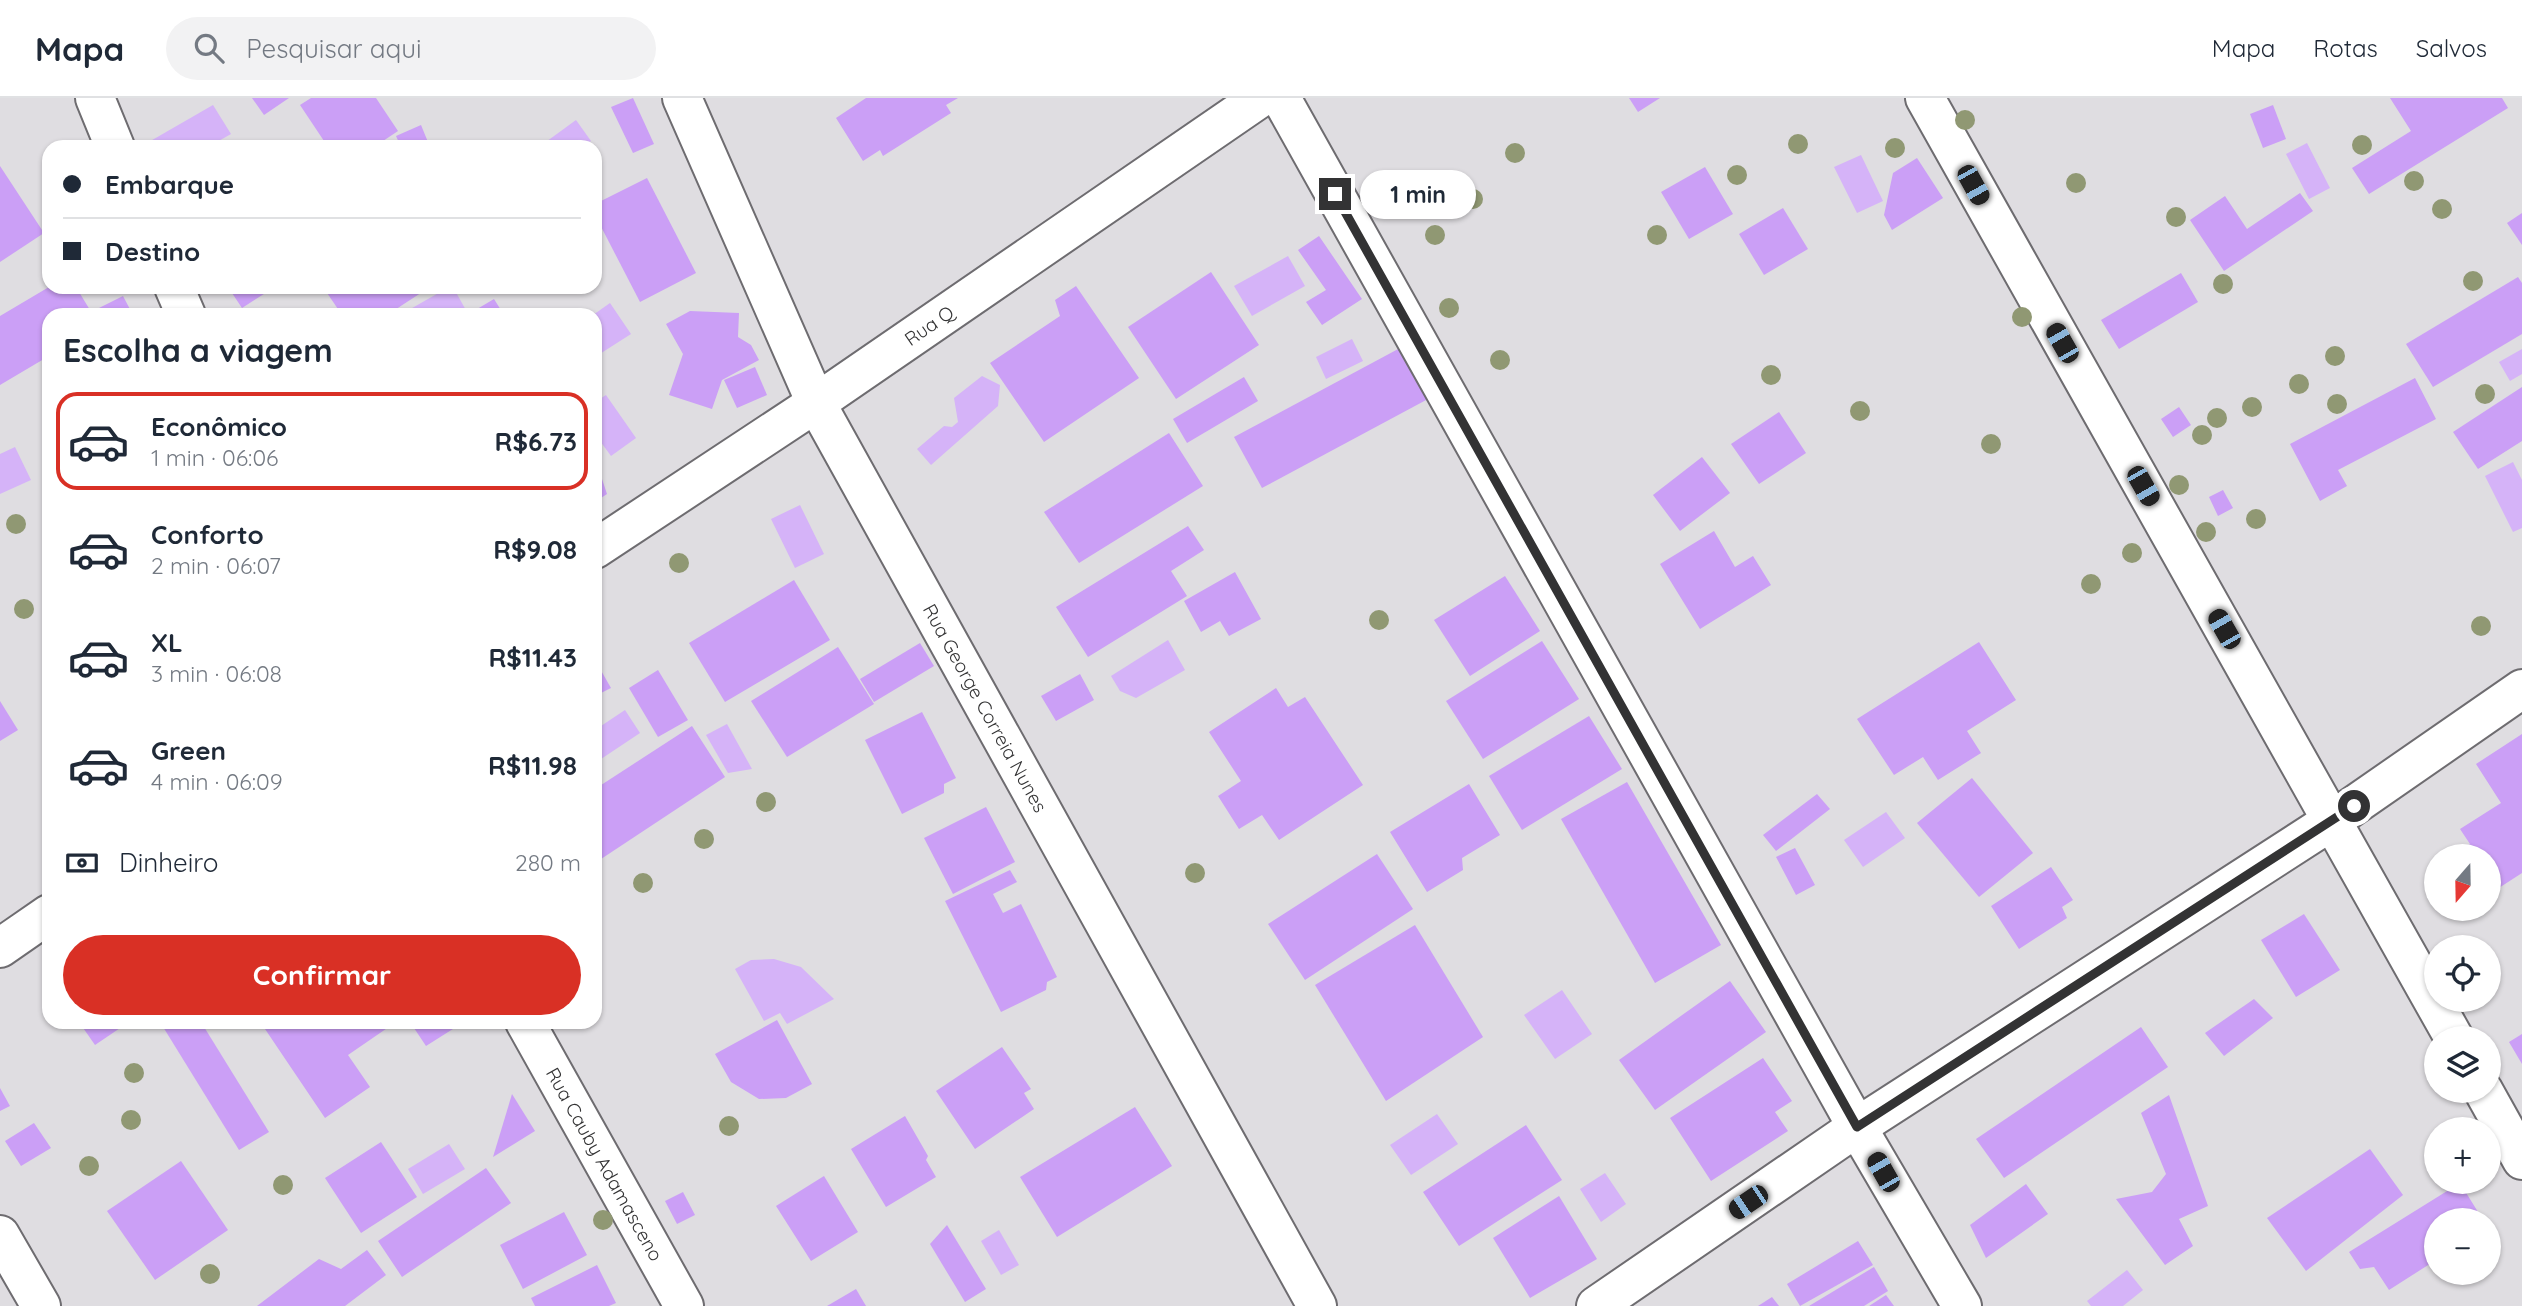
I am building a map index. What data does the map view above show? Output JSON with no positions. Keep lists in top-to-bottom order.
{
  "streets": {
    "street": ["Rua Q", "Rua George Correia Nunes", "Rua Cauby Adamasceno"]
  },
  "crossings": [
    ["Rua Q", "Rua George Correia Nunes"]
  ],
  "north": "bottom",
  "page": {
    "header": "Mapa",
    "search": "Pesquisar aqui",
    "nav": ["Mapa", "Rotas", "Salvos"],
    "banner": ["Embarque", "Destino"],
    "bubble": "1 min",
    "heading": "Escolha a viagem",
    "list": [
      {
        "name": "Econômico",
        "note": "1 min · 06:06",
        "value": "R$6.73"
      },
      {
        "name": "Conforto",
        "note": "2 min · 06:07",
        "value": "R$9.08"
      },
      {
        "name": "XL",
        "note": "3 min · 06:08",
        "value": "R$11.43"
      },
      {
        "name": "Green",
        "note": "4 min · 06:09",
        "value": "R$11.98"
      }
    ],
    "pay": ["Dinheiro", "280 m"],
    "map_buttons": ["+", "−"],
    "buttons": "Confirmar"
  }
}
